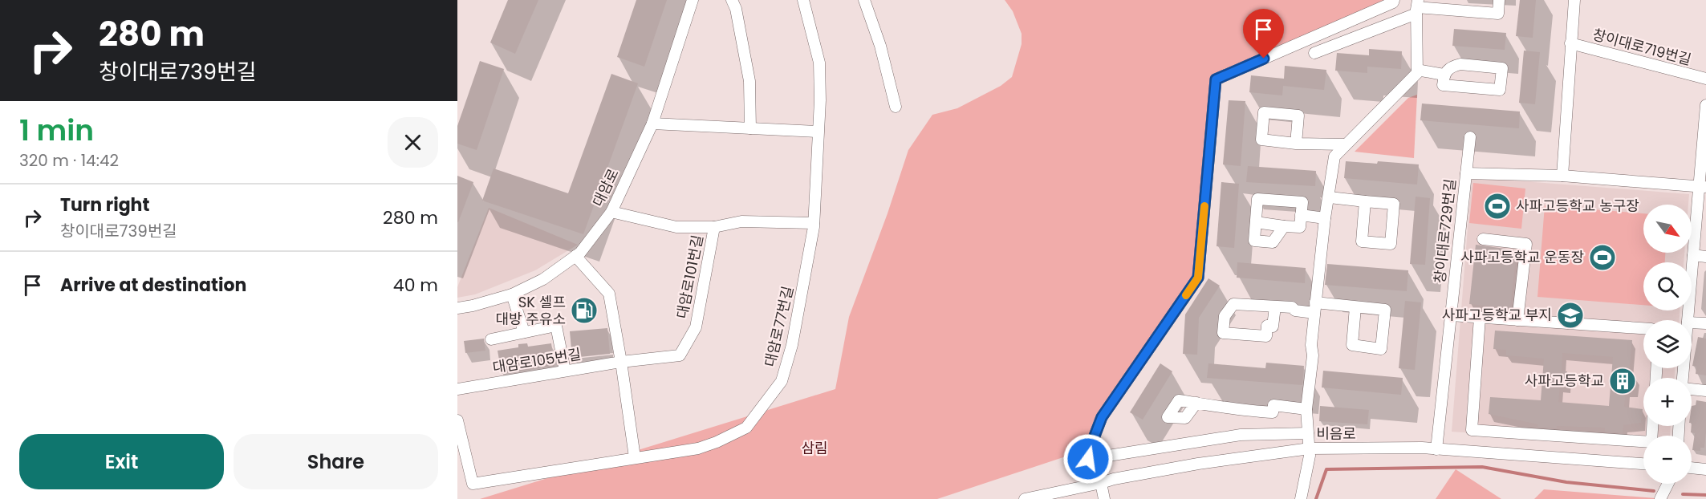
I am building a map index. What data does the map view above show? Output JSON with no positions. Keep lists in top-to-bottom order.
{
  "streets": {
    "street": [
      "창이대로719번길",
      "대암로",
      "창이대로729번길",
      "대암로101번길",
      "대암로77번길",
      "대암로105번길",
      "비음로"
    ]
  },
  "crossings": [
    ["대암로", "대암로101번길"],
    ["창이대로729번길", "비음로"],
    ["대암로101번길", "대암로77번길"],
    ["대암로101번길", "대암로105번길"]
  ],
  "parks": ["삼림"],
  "places": {
    "sports": ["사파고등학교 농구장", "사파고등학교 운동장"],
    "fuel station": ["SK 셀프 대방 주유소"],
    "school or university": ["사파고등학교 부지"],
    "building": ["사파고등학교"]
  },
  "north": "bottom right",
  "page": {
    "turn": ["280 m", "창이대로739번길"],
    "heading": ["1 min", "320 m · 14:42"],
    "list": [
      {
        "name": "Turn right",
        "note": "창이대로739번길",
        "value": "280 m"
      },
      {
        "name": "Arrive at destination",
        "value": "40 m"
      }
    ],
    "map_buttons": ["+", "−"],
    "buttons": ["Exit", "Share"]
  }
}
